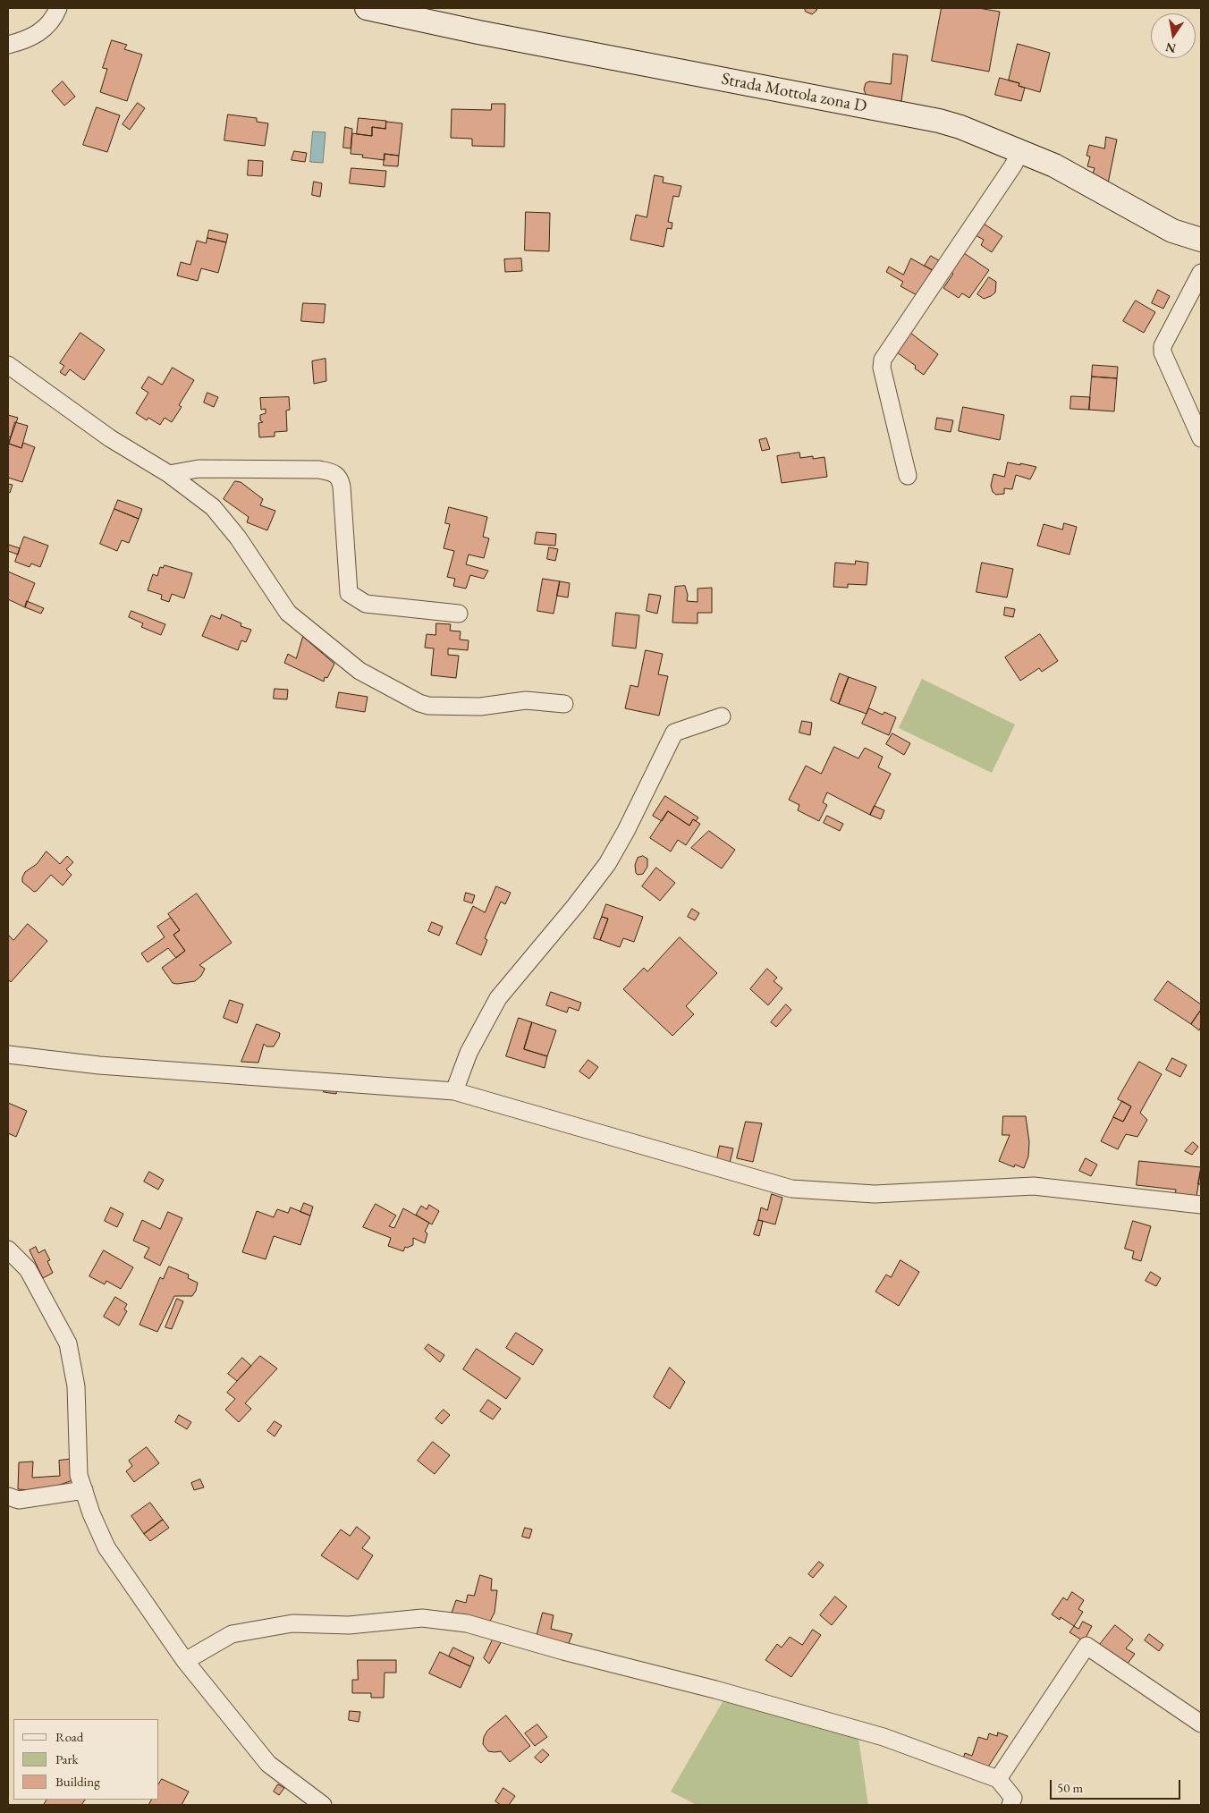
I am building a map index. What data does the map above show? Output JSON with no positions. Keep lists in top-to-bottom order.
{
  "streets": {
    "main road": ["Strada Mottola zona D"]
  },
  "legend": ["Road", "Park", "Building"],
  "scale_bar": "50 m",
  "north": "bottom"
}
